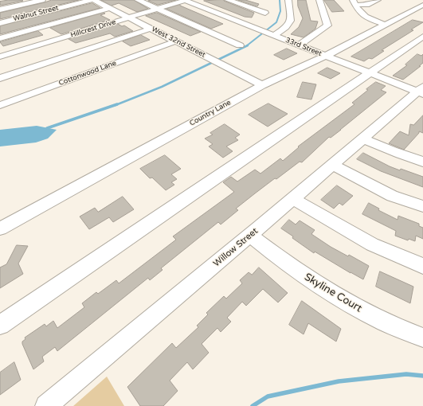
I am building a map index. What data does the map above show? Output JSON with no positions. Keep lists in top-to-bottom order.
{
  "streets": {
    "street": [
      "Walnut Street",
      "Hillcrest Drive",
      "West 32nd Street",
      "33rd Street",
      "Cottonwood Lane",
      "Country Lane",
      "Willow Street",
      "Skyline Court"
    ]
  },
  "crossings": [
    ["Hillcrest Drive", "West 32nd Street"],
    ["Hillcrest Drive", "33rd Street"],
    ["West 32nd Street", "Cottonwood Lane"],
    ["West 32nd Street", "Country Lane"],
    ["33rd Street", "Country Lane"],
    ["33rd Street", "Willow Street"],
    ["Willow Street", "Skyline Court"]
  ]
}
